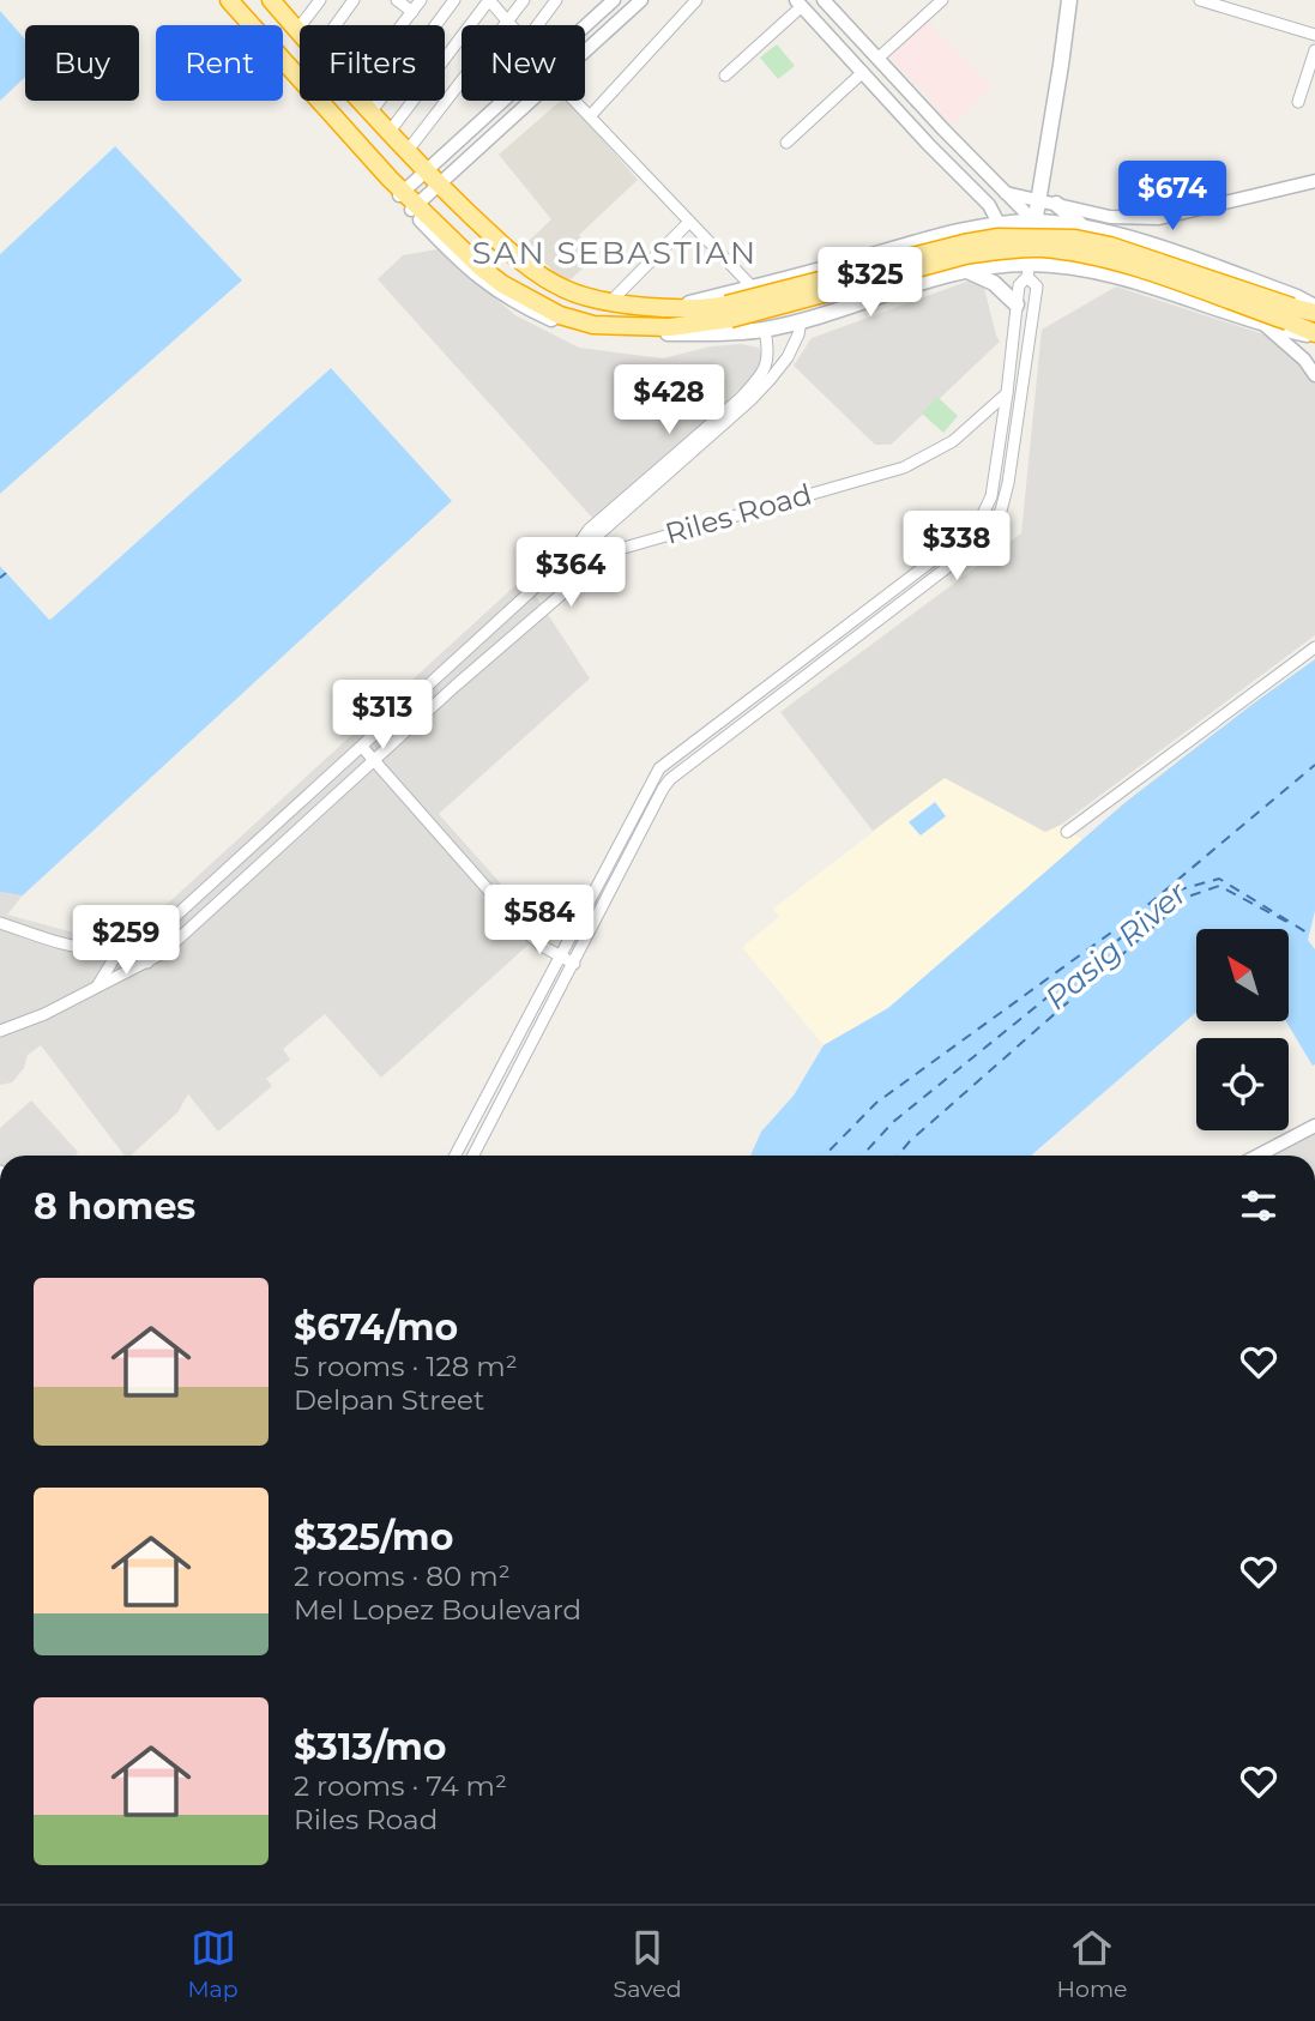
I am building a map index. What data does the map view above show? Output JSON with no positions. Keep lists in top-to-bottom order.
{
  "streets": {
    "street": ["Riles Road"]
  },
  "districts": ["SAN SEBASTIAN"],
  "water": ["Pasig River"],
  "north": "top left",
  "page": {
    "chip": [
      "Buy",
      "Rent",
      "Filters",
      "New"
    ],
    "price": [
      "$674",
      "$325",
      "$428",
      "$338",
      "$364",
      "$313",
      "$584",
      "$259"
    ],
    "heading": "8 homes",
    "list": [
      {
        "name": "$674/mo",
        "note": "5 rooms · 128 m² · Delpan Street"
      },
      {
        "name": "$325/mo",
        "note": "2 rooms · 80 m² · Mel Lopez Boulevard"
      },
      {
        "name": "$313/mo",
        "note": "2 rooms · 74 m² · Riles Road"
      }
    ],
    "tabs": ["Map", "Saved", "Home"]
  }
}
